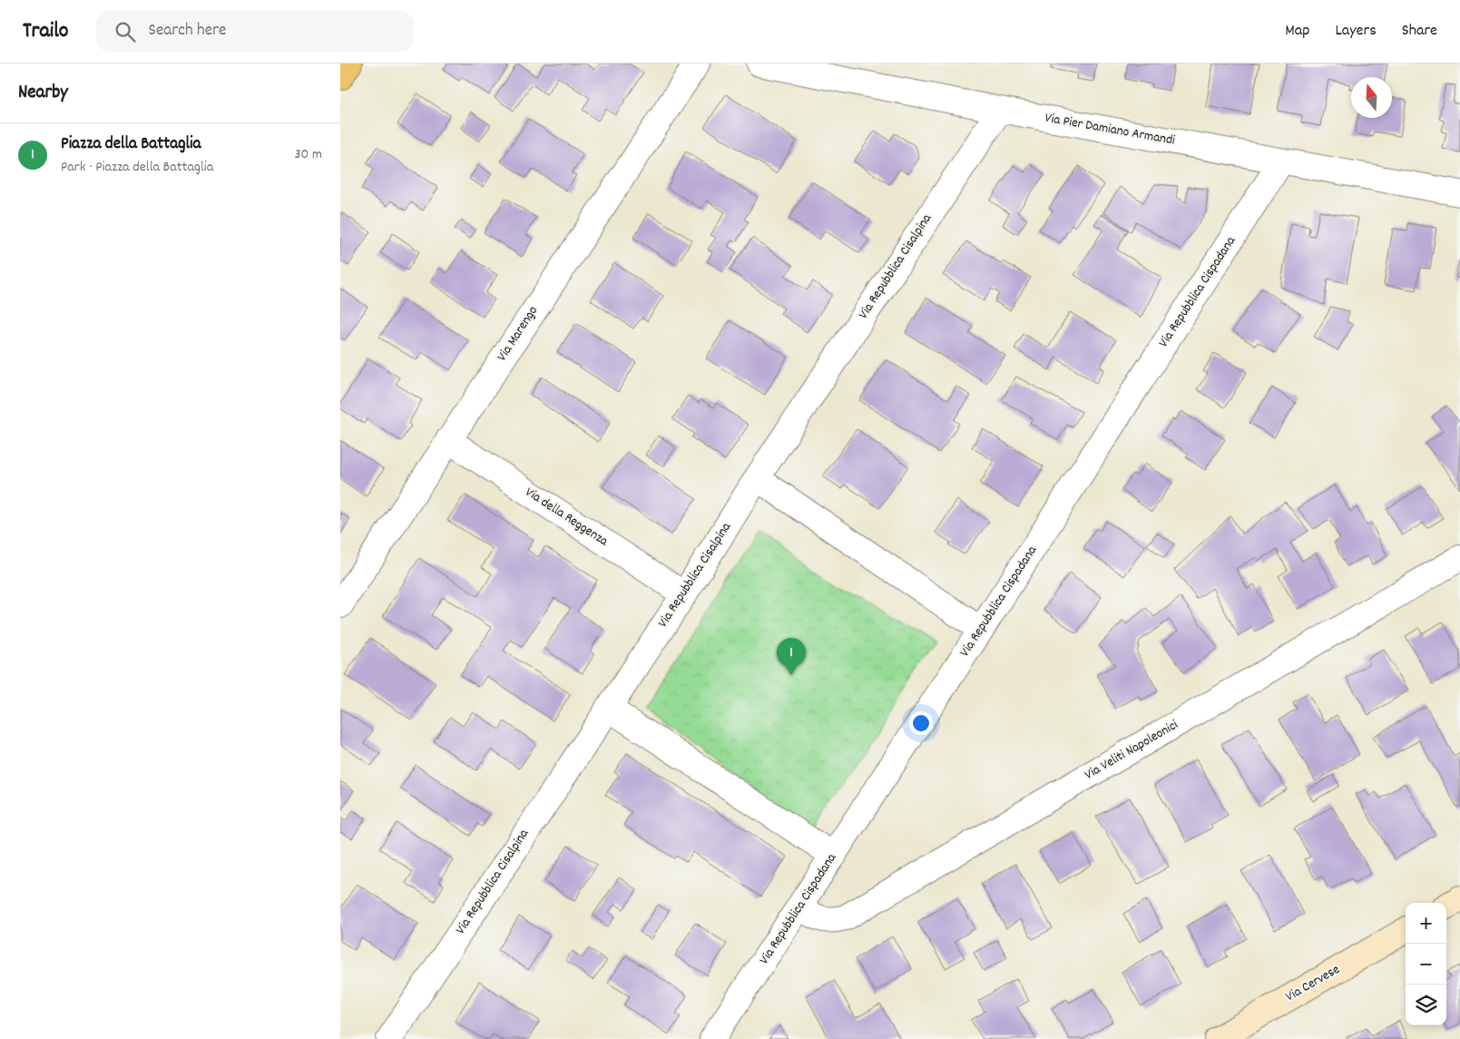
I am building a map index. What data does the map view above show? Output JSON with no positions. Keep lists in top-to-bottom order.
{
  "streets": {
    "main road": ["Via Cervese"],
    "street": [
      "Via Pier Damiano Armandi",
      "Via Repubblica Cisalpina",
      "Via Repubblica Cispadana",
      "Via Marengo",
      "Via della Reggenza",
      "Via Veliti Napoleonici"
    ]
  },
  "crossings": [
    ["Via Pier Damiano Armandi", "Via Repubblica Cisalpina"],
    ["Via Pier Damiano Armandi", "Via Repubblica Cispadana"],
    ["Via Repubblica Cisalpina", "Via della Reggenza"],
    ["Via Repubblica Cispadana", "Via Veliti Napoleonici"],
    ["Via Marengo", "Via della Reggenza"]
  ],
  "north": "top",
  "page": {
    "header": "Trailo",
    "search": "Search here",
    "nav": ["Map", "Layers", "Share"],
    "heading": "Nearby",
    "list": [
      {
        "mark": "1",
        "name": "Piazza della Battaglia",
        "note": "Park · Piazza della Battaglia",
        "value": "30 m"
      }
    ],
    "pins": "1",
    "map_buttons": ["+", "−"]
  }
}
